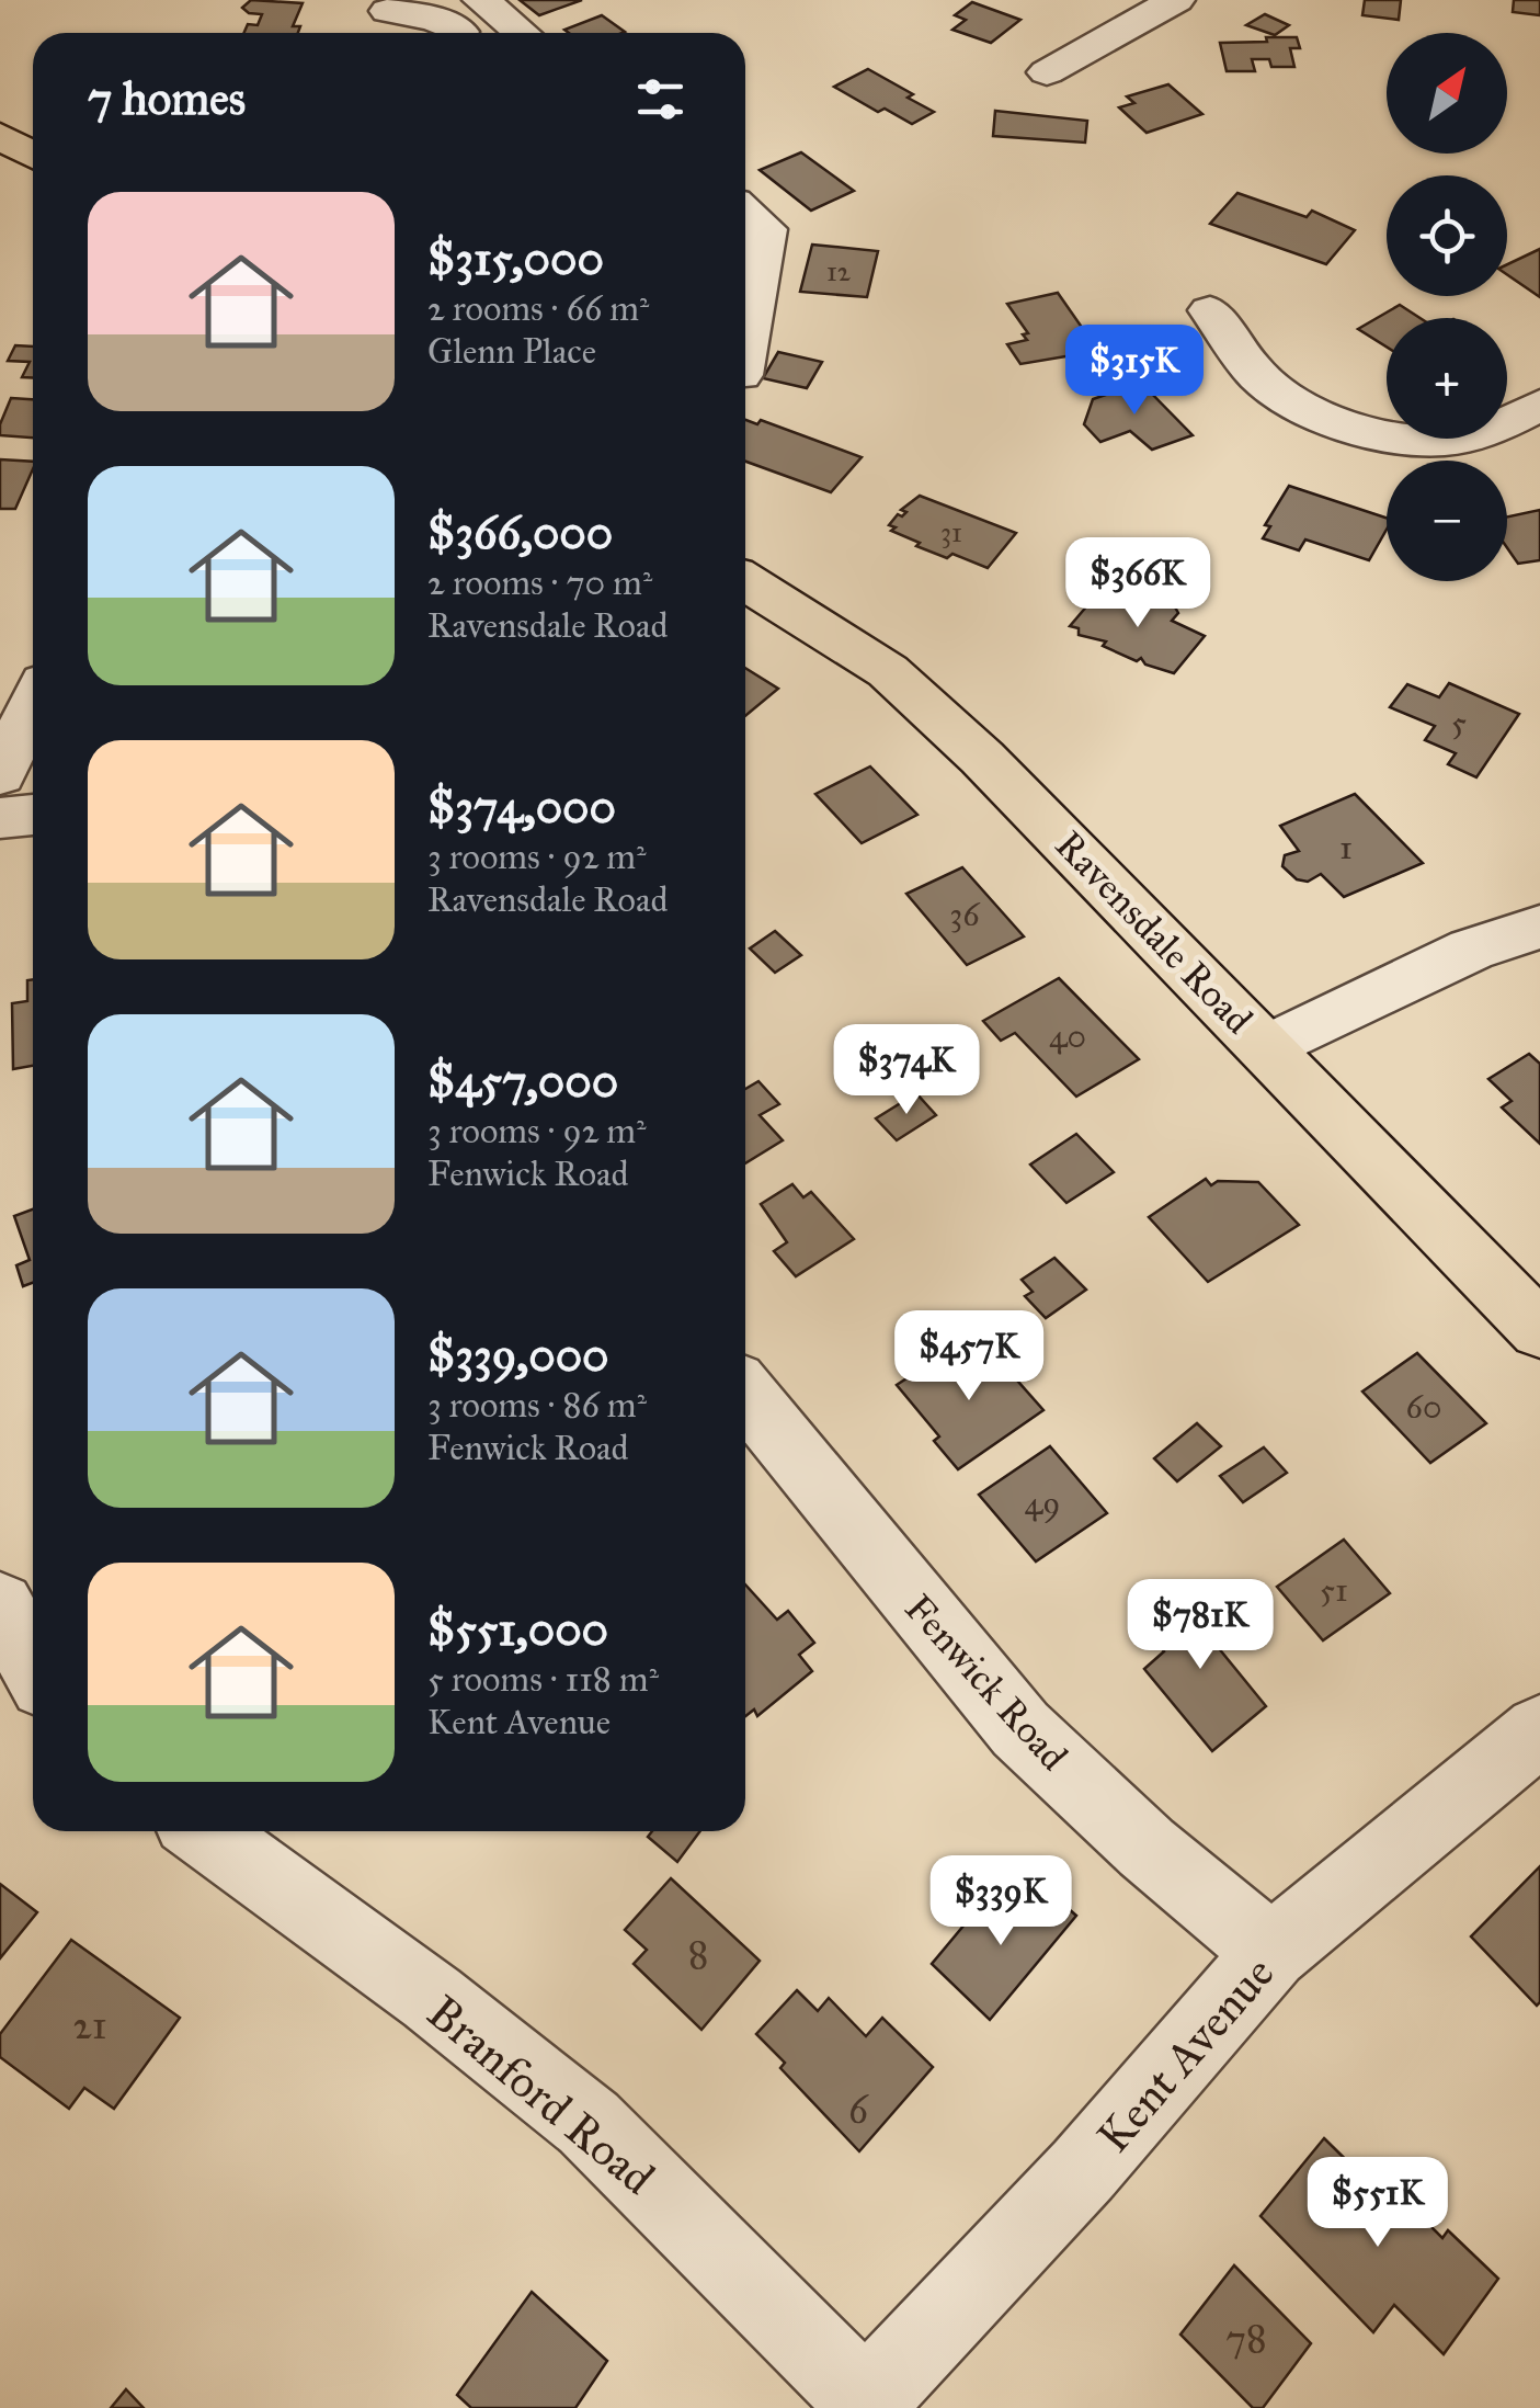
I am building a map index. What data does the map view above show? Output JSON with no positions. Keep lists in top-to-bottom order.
{
  "streets": {
    "main road": ["Ravensdale Road"],
    "street": ["Fenwick Road", "Kent Avenue", "Branford Road"]
  },
  "crossings": [
    ["Fenwick Road", "Kent Avenue"],
    ["Kent Avenue", "Branford Road"]
  ],
  "house_numbers": [
    "12",
    "31",
    "5",
    "1",
    "36",
    "40",
    "60",
    "49",
    "51",
    "8",
    "21",
    "6",
    "78"
  ],
  "north": "top right",
  "page": {
    "map_buttons": ["+", "−"],
    "heading": "7 homes",
    "list": [
      {
        "name": "$315,000",
        "note": "2 rooms · 66 m² · Glenn Place"
      },
      {
        "name": "$366,000",
        "note": "2 rooms · 70 m² · Ravensdale Road"
      },
      {
        "name": "$374,000",
        "note": "3 rooms · 92 m² · Ravensdale Road"
      },
      {
        "name": "$457,000",
        "note": "3 rooms · 92 m² · Fenwick Road"
      },
      {
        "name": "$339,000",
        "note": "3 rooms · 86 m² · Fenwick Road"
      },
      {
        "name": "$551,000",
        "note": "5 rooms · 118 m² · Kent Avenue"
      }
    ],
    "price": [
      "$315K",
      "$366K",
      "$374K",
      "$457K",
      "$781K",
      "$339K",
      "$551K"
    ]
  }
}
